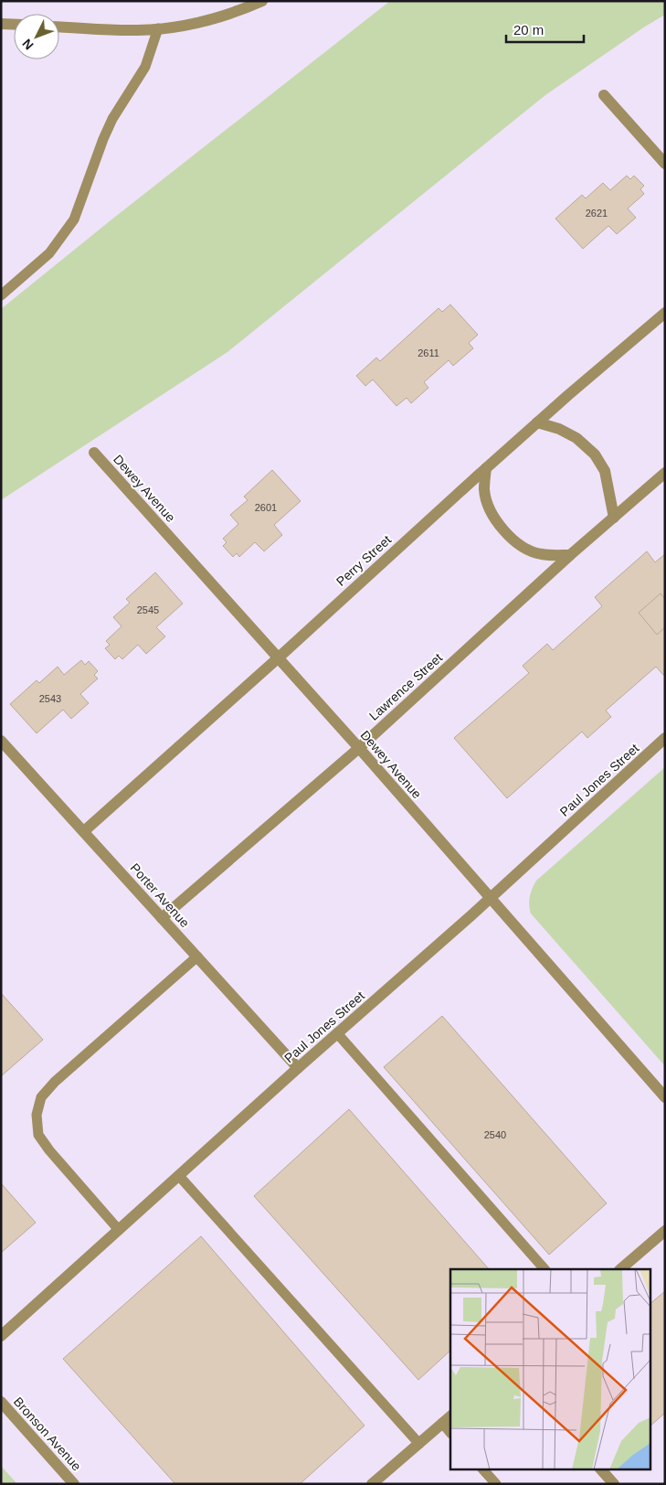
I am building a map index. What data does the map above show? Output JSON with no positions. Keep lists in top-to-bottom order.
{
  "streets": {
    "street": [
      "Dewey Avenue",
      "Perry Street",
      "Lawrence Street",
      "Paul Jones Street",
      "Porter Avenue",
      "Bronson Avenue"
    ]
  },
  "crossings": [
    ["Dewey Avenue", "Perry Street"],
    ["Dewey Avenue", "Lawrence Street"],
    ["Dewey Avenue", "Paul Jones Street"],
    ["Perry Street", "Lawrence Street"],
    ["Perry Street", "Porter Avenue"],
    ["Lawrence Street", "Porter Avenue"],
    ["Paul Jones Street", "Porter Avenue"]
  ],
  "house_numbers": [
    "2621",
    "2611",
    "2601",
    "2545",
    "2543",
    "2540"
  ],
  "scale_bar": "20 m",
  "north": "bottom left"
}
